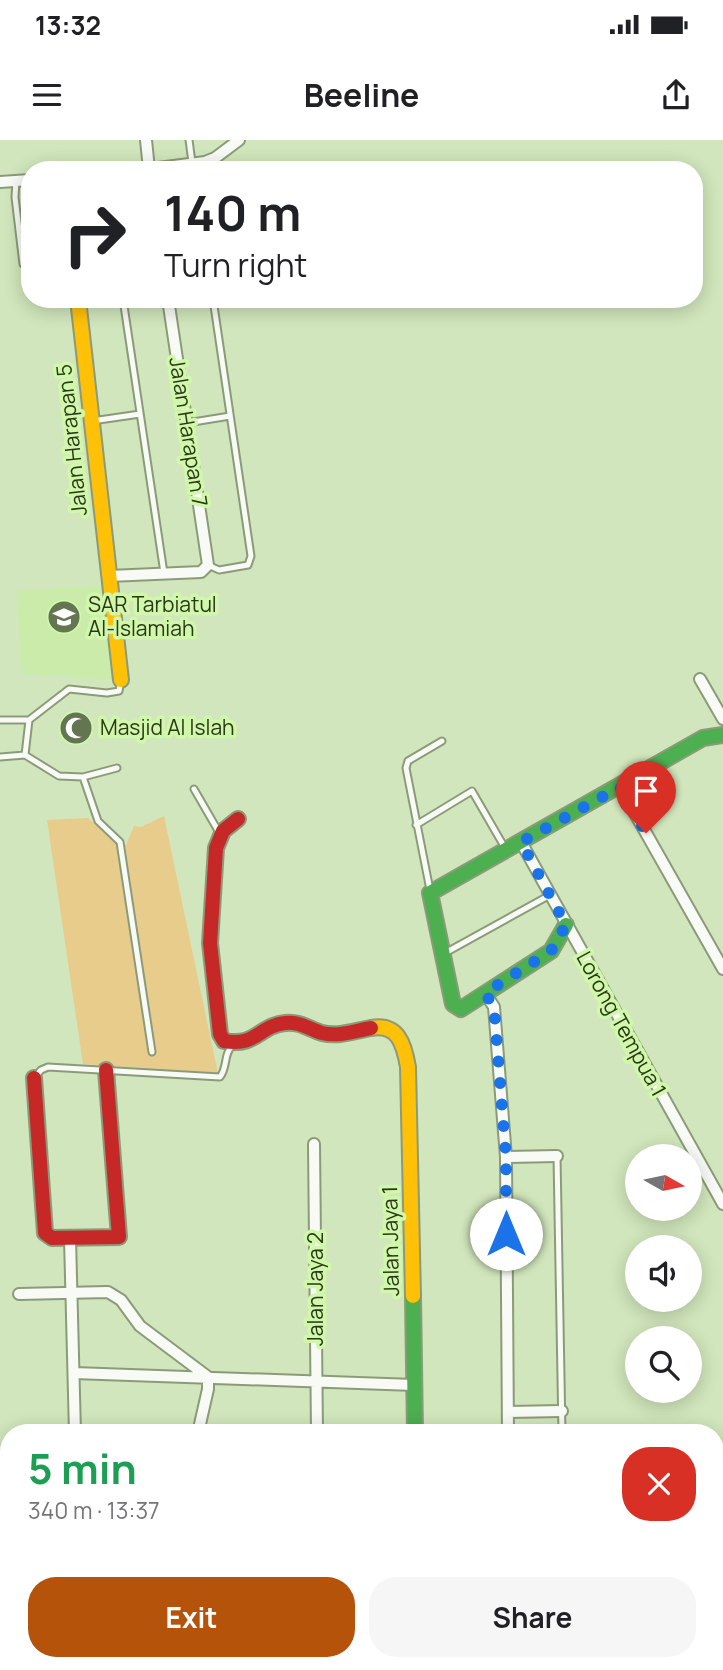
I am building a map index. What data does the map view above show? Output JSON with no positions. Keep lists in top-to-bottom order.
{
  "streets": {
    "street": [
      "Jalan Harapan 7",
      "Jalan Harapan 5",
      "Lorong Tempua 1",
      "Jalan Jaya 1",
      "Jalan Jaya 2"
    ]
  },
  "places": {
    "school or university": ["SAR Tarbiatul Al-Islamiah"],
    "mosque": ["Masjid Al Islah"]
  },
  "north": "right",
  "page": {
    "status": "13:32",
    "header": "Beeline",
    "turn": ["140 m", "Turn right"],
    "heading": ["5 min", "340 m · 13:37"],
    "buttons": ["Exit", "Share"]
  }
}
